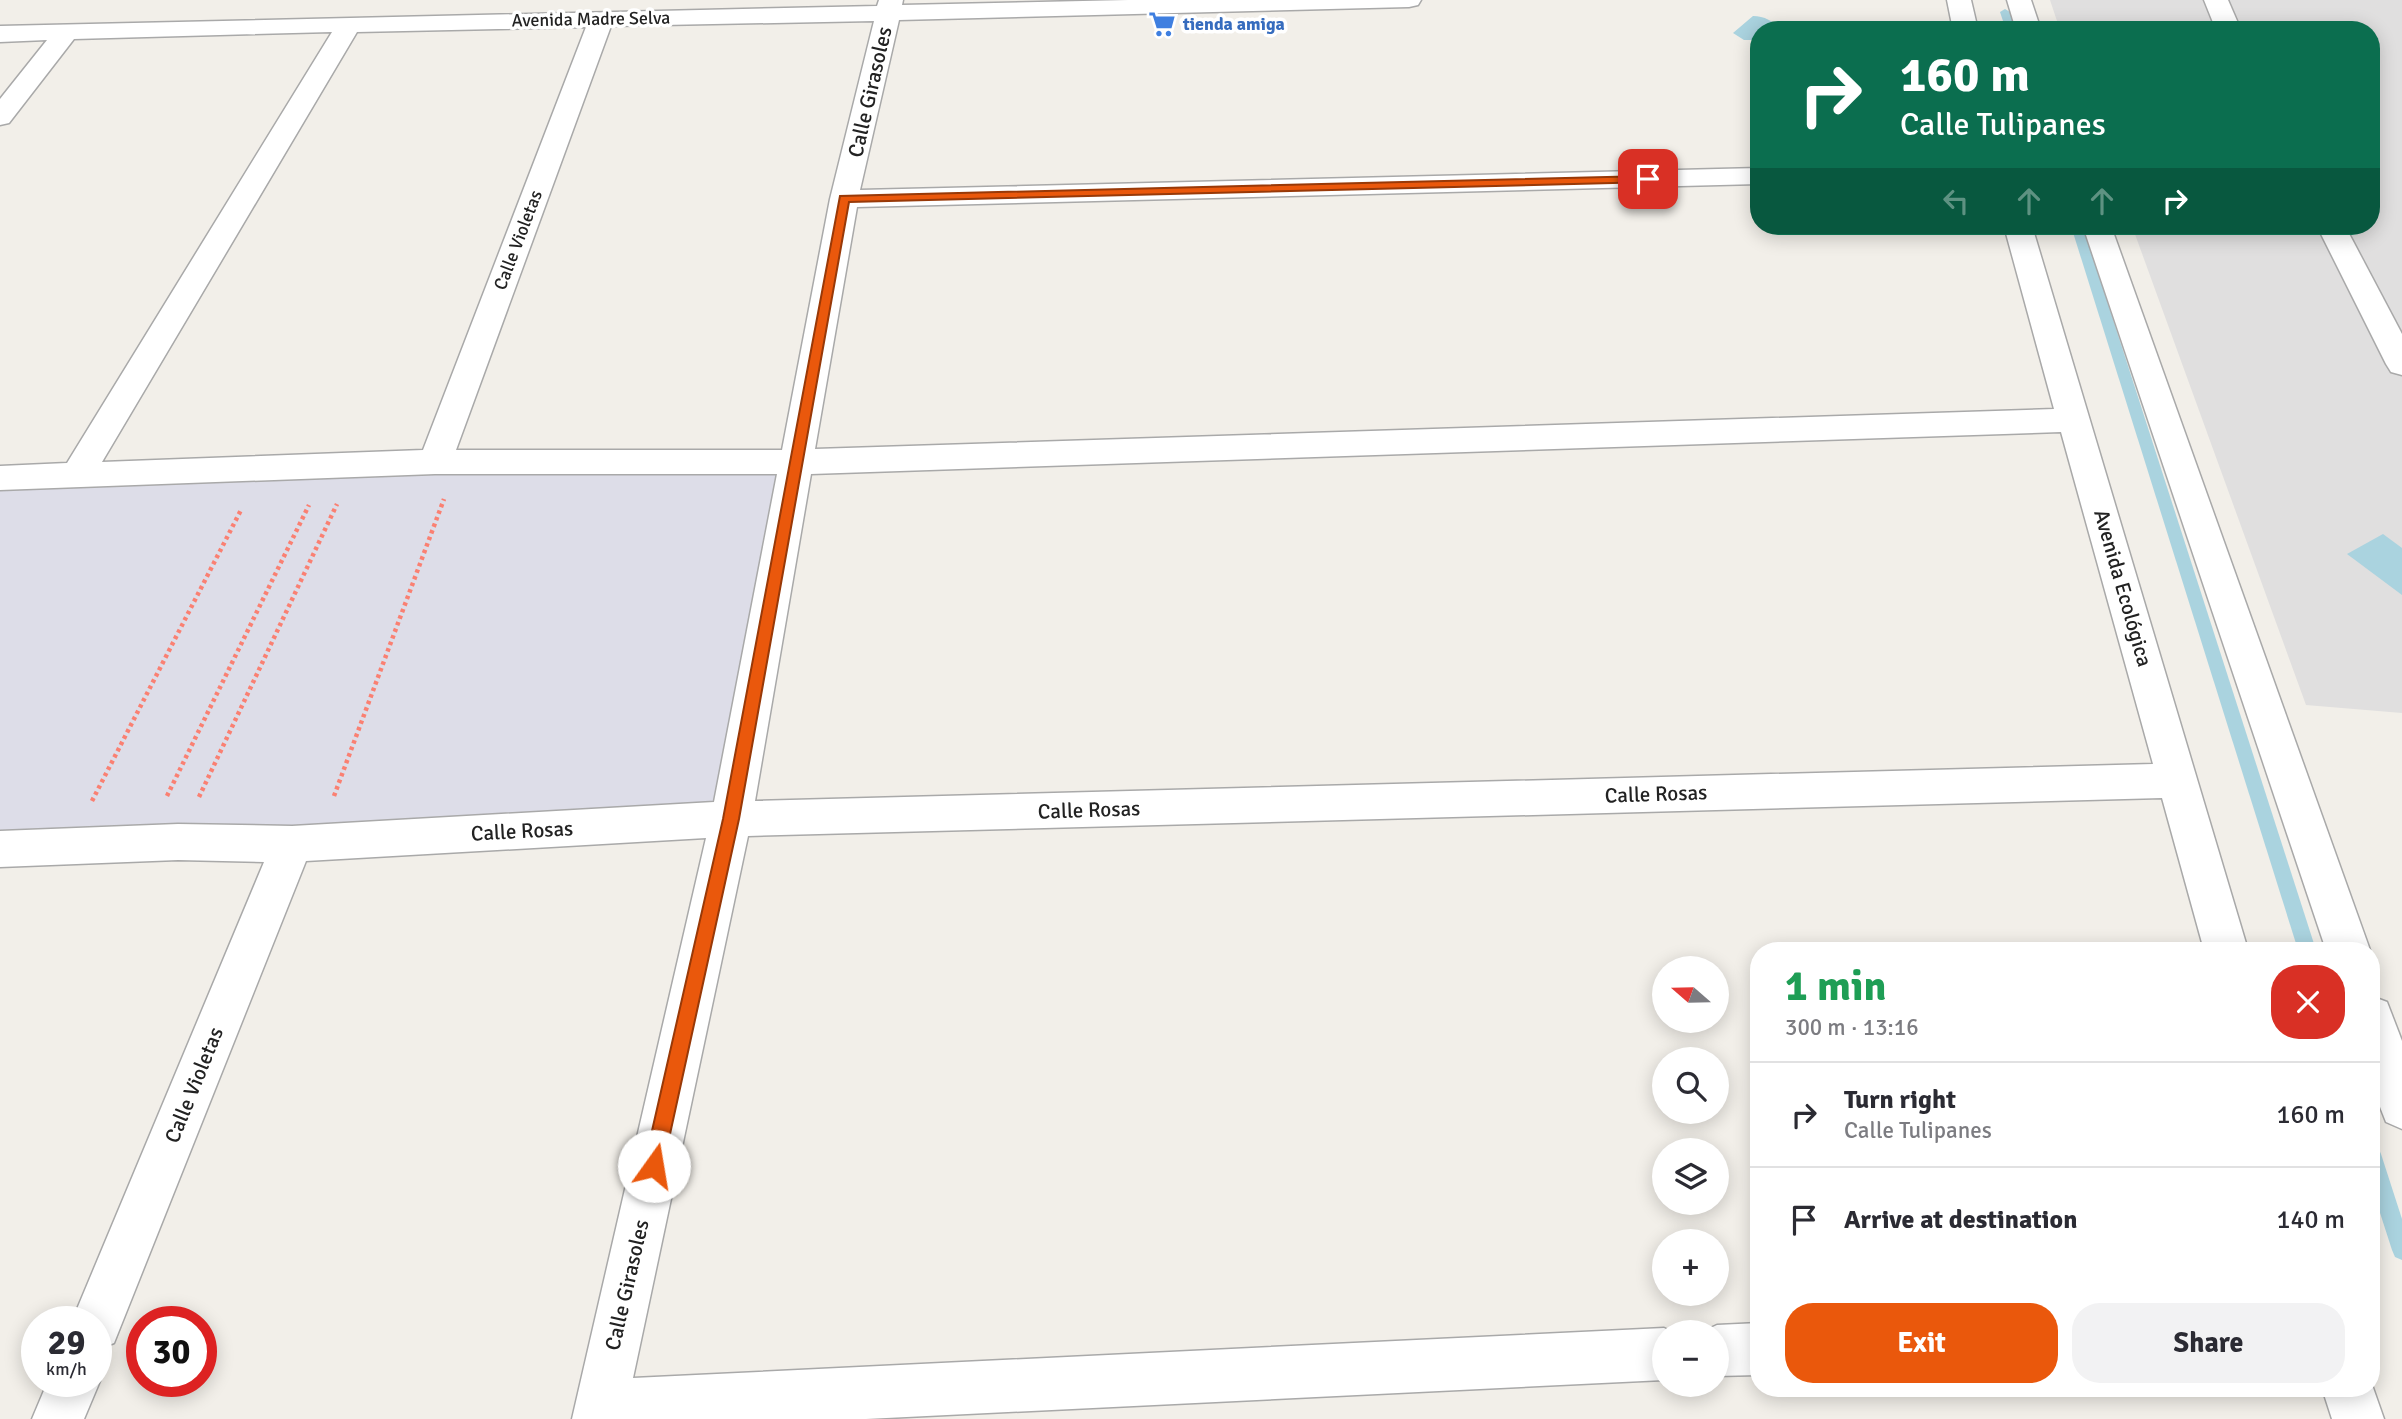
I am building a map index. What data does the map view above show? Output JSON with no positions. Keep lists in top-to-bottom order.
{
  "streets": {
    "street": [
      "Avenida Madre Selva",
      "Calle Girasoles",
      "Calle Violetas",
      "Avenida Ecológica",
      "Calle Rosas"
    ]
  },
  "crossings": [
    ["Avenida Madre Selva", "Calle Girasoles"],
    ["Avenida Madre Selva", "Calle Violetas"],
    ["Calle Girasoles", "Calle Rosas"],
    ["Calle Violetas", "Calle Rosas"],
    ["Avenida Ecológica", "Calle Rosas"]
  ],
  "places": {
    "supermarket": ["tienda amiga"]
  },
  "north": "left",
  "page": {
    "turn": ["160 m", "Calle Tulipanes"],
    "heading": ["1 min", "300 m · 13:16"],
    "map_buttons": ["+", "−"],
    "list": [
      {
        "name": "Turn right",
        "note": "Calle Tulipanes",
        "value": "160 m"
      },
      {
        "name": "Arrive at destination",
        "value": "140 m"
      }
    ],
    "buttons": ["Exit", "Share"],
    "speed": "29 km/h",
    "limit": "30"
  }
}
